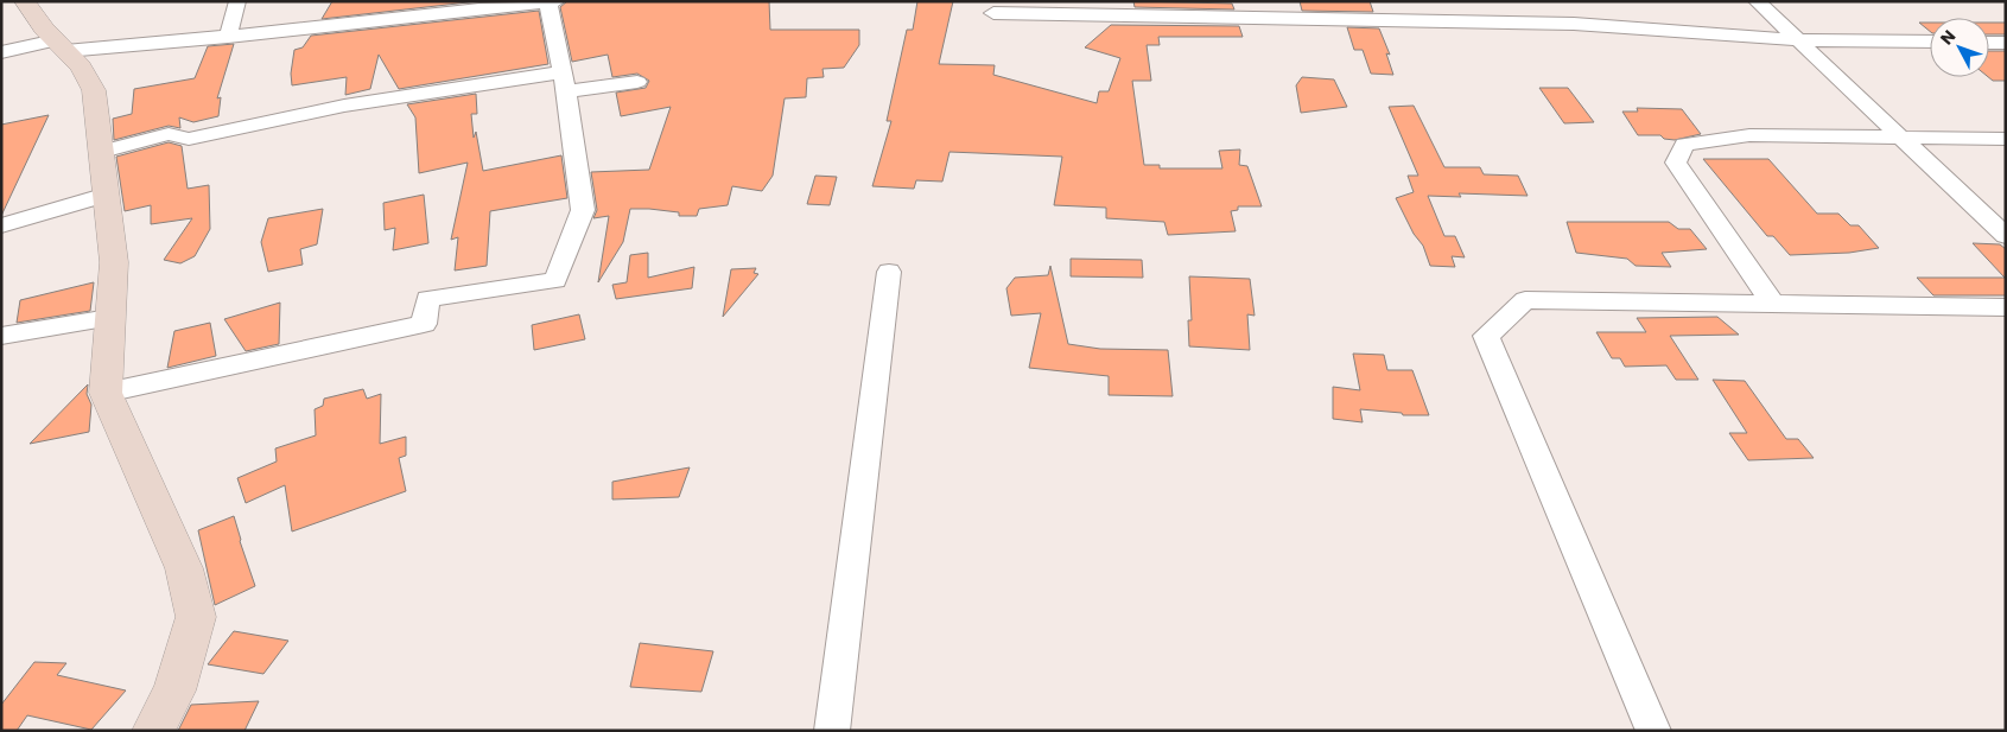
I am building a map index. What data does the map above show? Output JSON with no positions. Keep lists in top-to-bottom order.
{
  "north": "top left"
}
